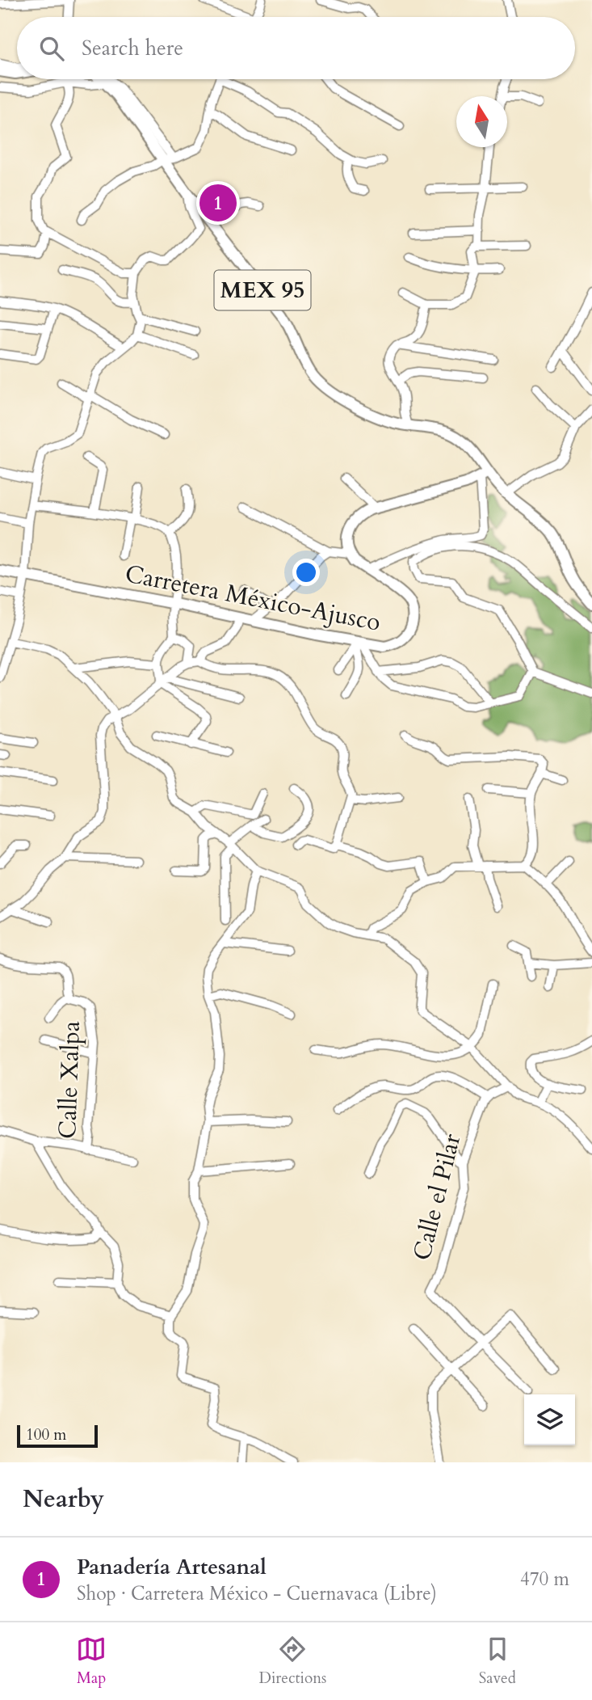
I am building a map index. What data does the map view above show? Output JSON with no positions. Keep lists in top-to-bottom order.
{
  "streets": {
    "main road": ["MEX 95", "Carretera México-Ajusco"],
    "street": ["Calle Xalpa", "Calle el Pilar"]
  },
  "scale_bar": "100 m",
  "north": "top",
  "page": {
    "search": "Search here",
    "pins": "1",
    "scale": "100 m",
    "heading": "Nearby",
    "list": [
      {
        "mark": "1",
        "name": "Panadería Artesanal",
        "note": "Shop · Carretera México - Cuernavaca (Libre)",
        "value": "470 m"
      }
    ],
    "nav": ["Map", "Directions", "Saved"]
  }
}
